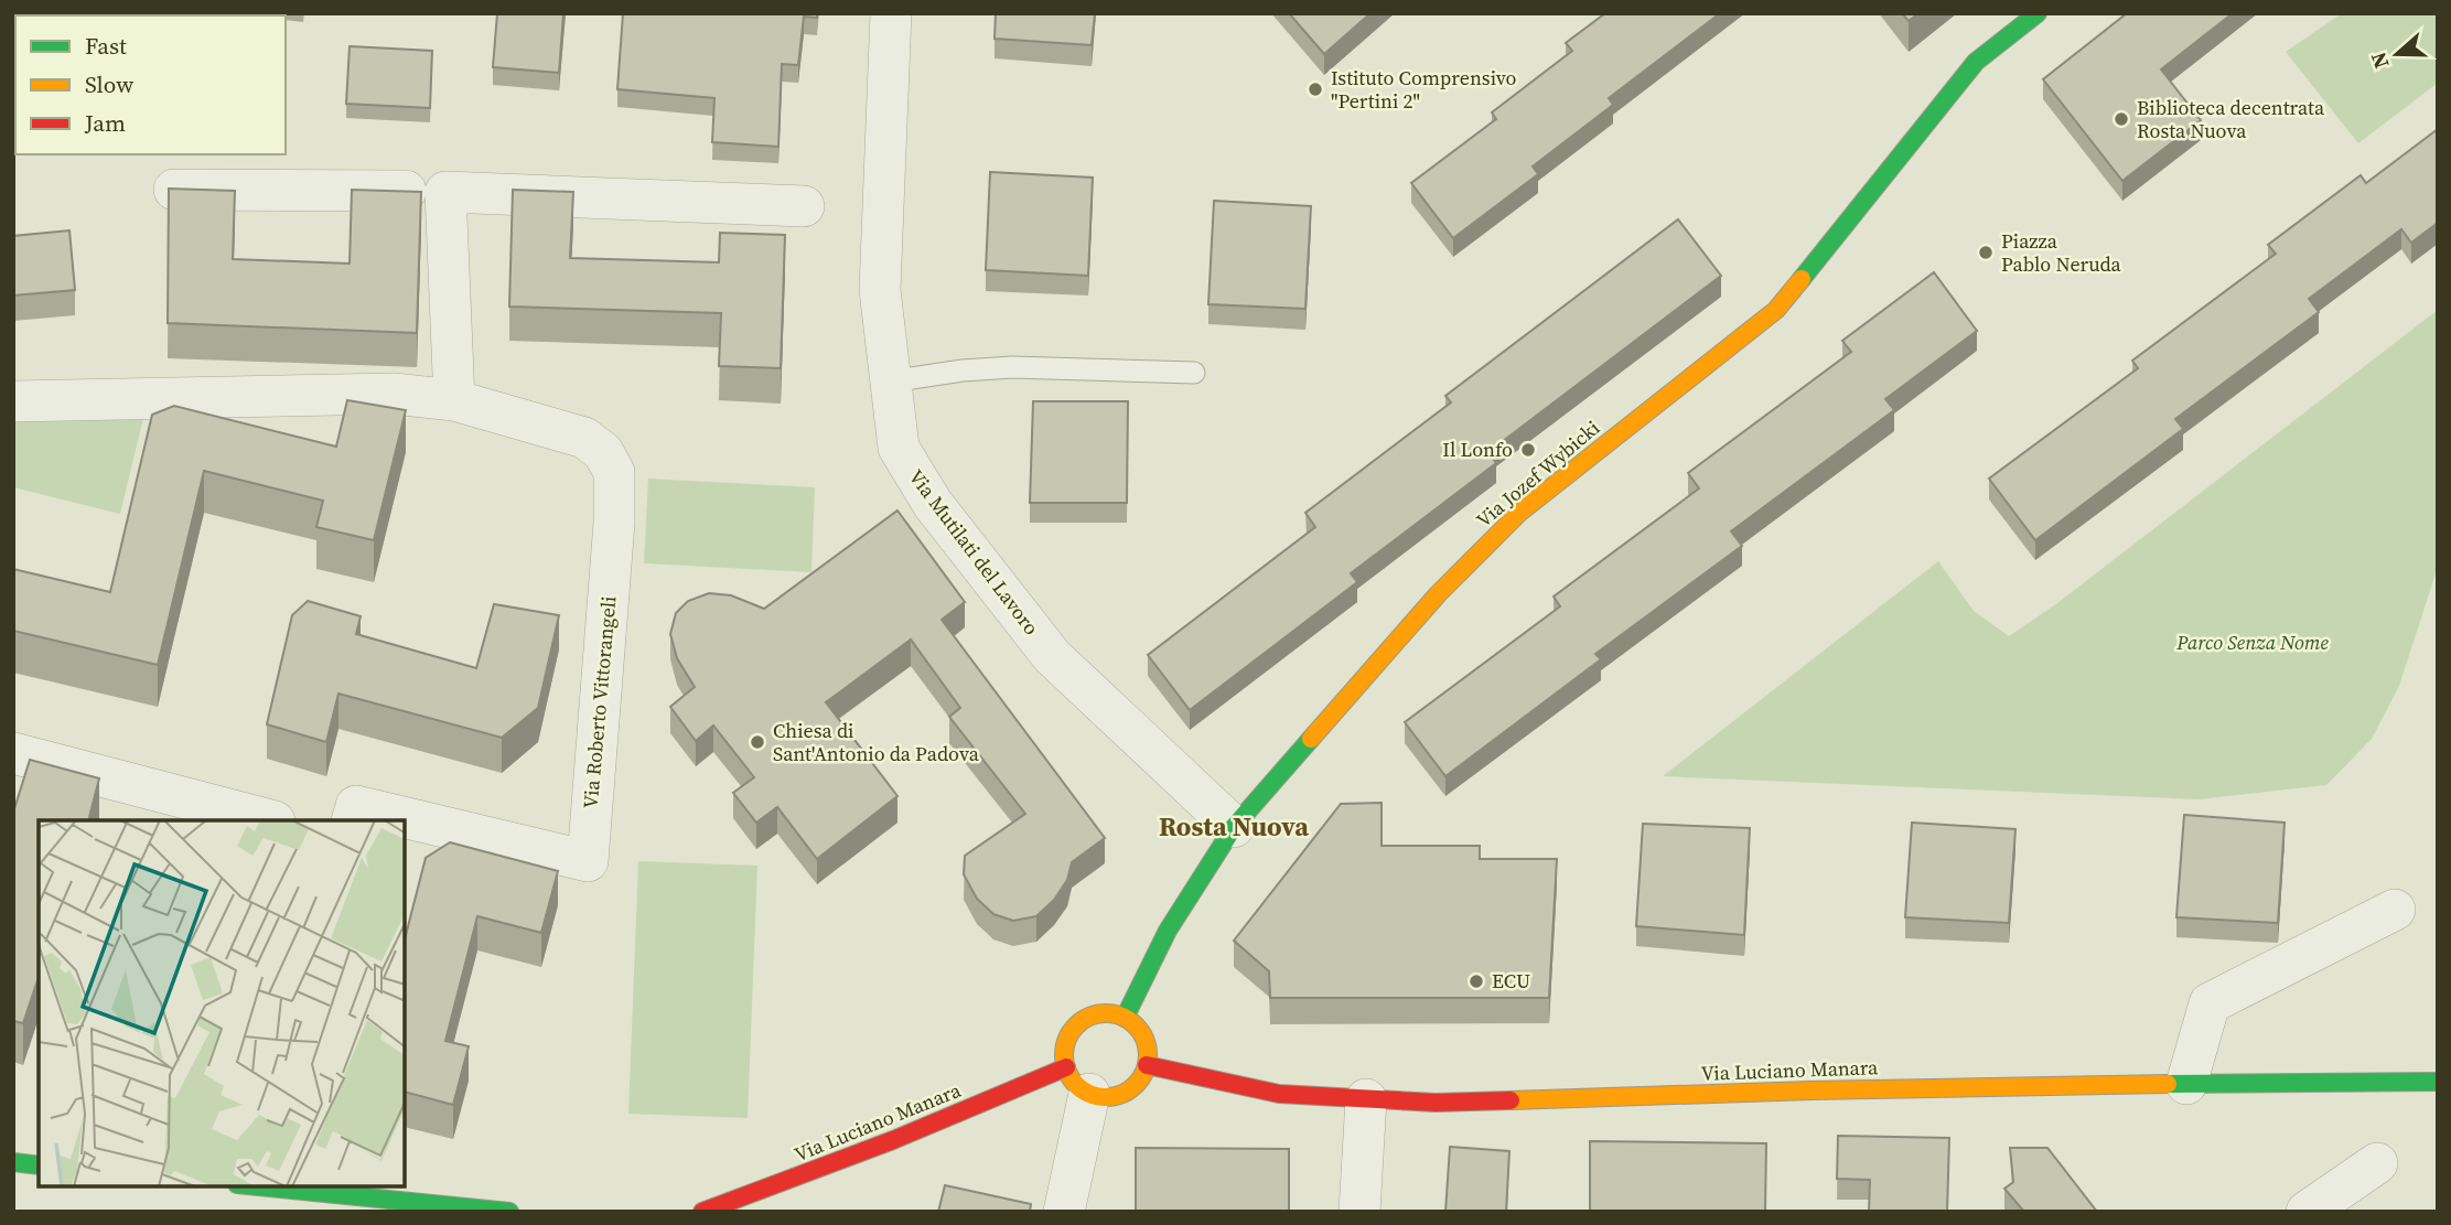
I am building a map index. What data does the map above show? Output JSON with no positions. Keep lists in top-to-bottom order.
{
  "streets": {
    "street": [
      "Via Jozef Wybicki",
      "Via Mutilati del Lavoro",
      "Via Roberto Vittorangeli",
      "Via Luciano Manara"
    ]
  },
  "crossings": [
    ["Via Jozef Wybicki", "Via Mutilati del Lavoro"],
    ["Via Jozef Wybicki", "Via Luciano Manara"]
  ],
  "districts": ["Rosta Nuova"],
  "parks": ["Parco Senza Nome"],
  "places": [
    "Istituto Comprensivo \"Pertini 2\"",
    "Biblioteca decentrata Rosta Nuova",
    "Piazza Pablo Neruda",
    "Il Lonfo",
    "Chiesa di Sant'Antonio da Padova",
    "ECU"
  ],
  "legend": ["Fast", "Slow", "Jam"],
  "north": "left"
}
